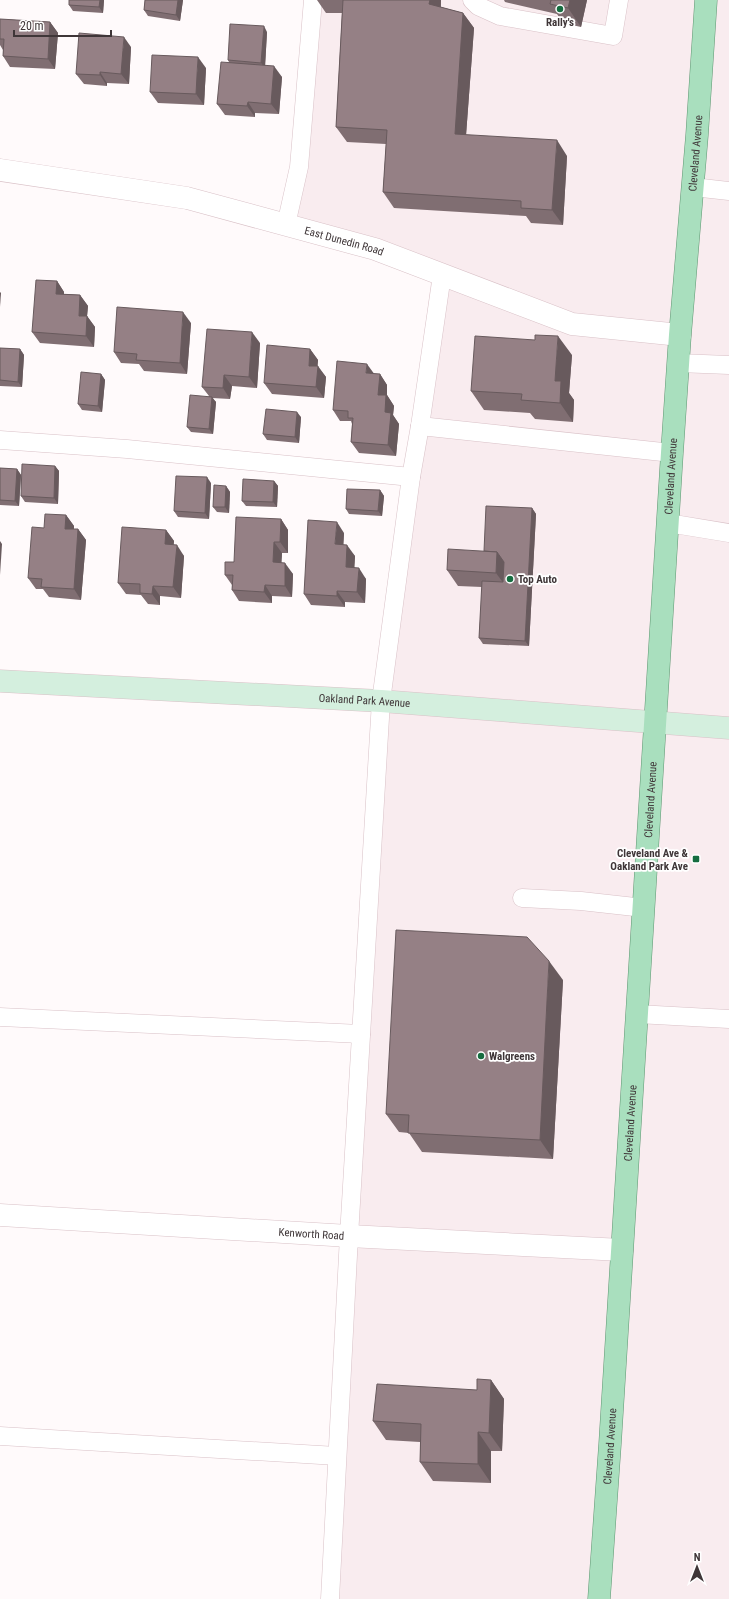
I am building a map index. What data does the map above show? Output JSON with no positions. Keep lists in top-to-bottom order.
{
  "streets": {
    "main road": ["Cleveland Avenue", "Oakland Park Avenue"],
    "street": ["East Dunedin Road", "Kenworth Road"]
  },
  "crossings": [
    ["Cleveland Avenue", "East Dunedin Road"],
    ["Cleveland Avenue", "Oakland Park Avenue"],
    ["Cleveland Avenue", "Kenworth Road"]
  ],
  "places": {
    "other": ["Rally's", "Top Auto", "Walgreens"],
    "transit": ["Cleveland Ave & Oakland Park Ave"]
  },
  "scale_bar": "20 m",
  "north": "top"
}
